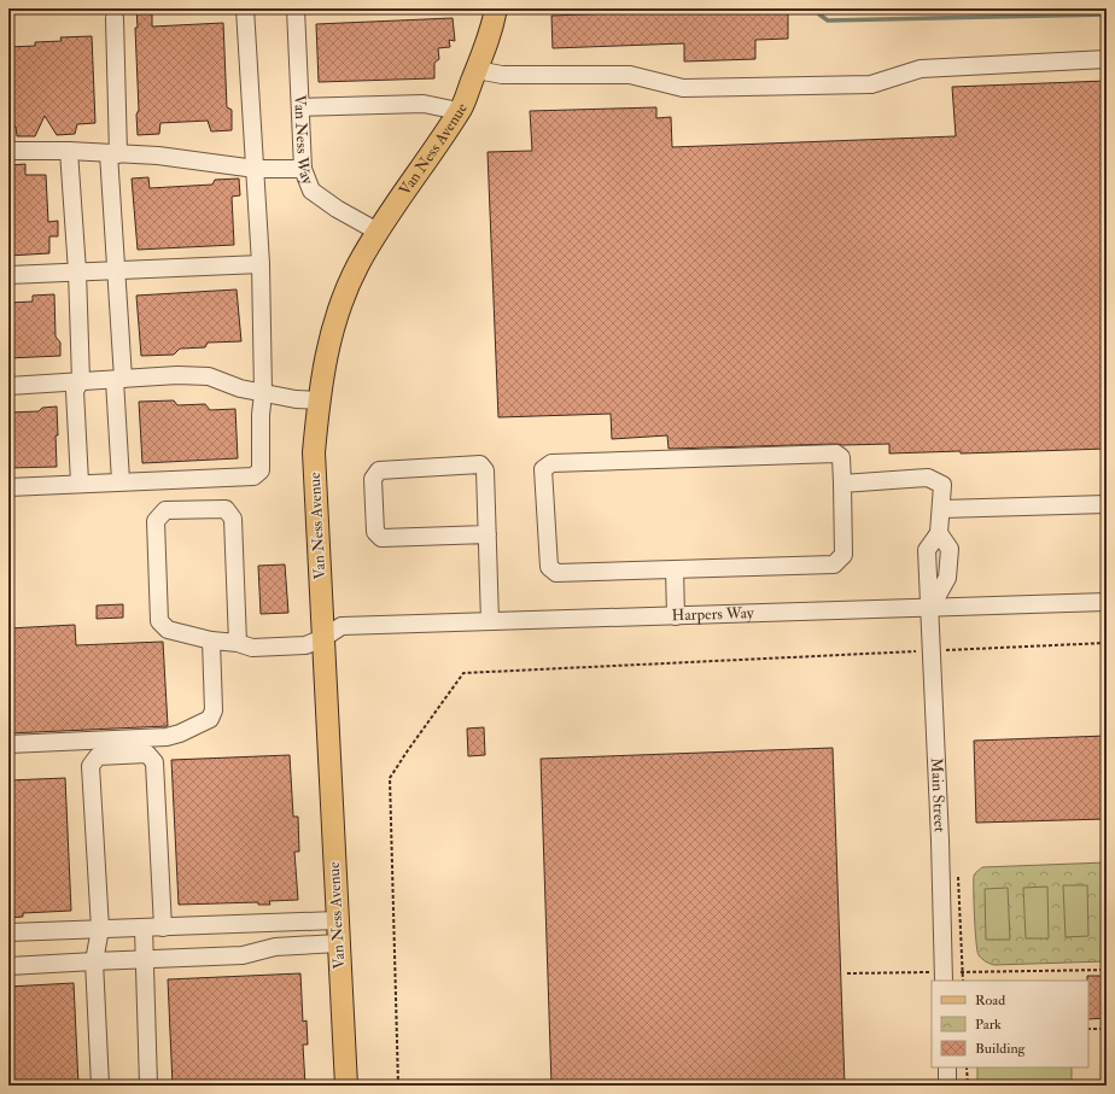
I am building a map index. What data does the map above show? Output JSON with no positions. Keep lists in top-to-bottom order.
{
  "streets": {
    "main road": ["Van Ness Avenue"],
    "street": ["Van Ness Way", "Harpers Way", "Main Street"]
  },
  "crossings": [
    ["Van Ness Way", "Van Ness Avenue"],
    ["Van Ness Avenue", "Harpers Way"],
    ["Harpers Way", "Main Street"]
  ],
  "legend": ["Road", "Park", "Building"]
}
